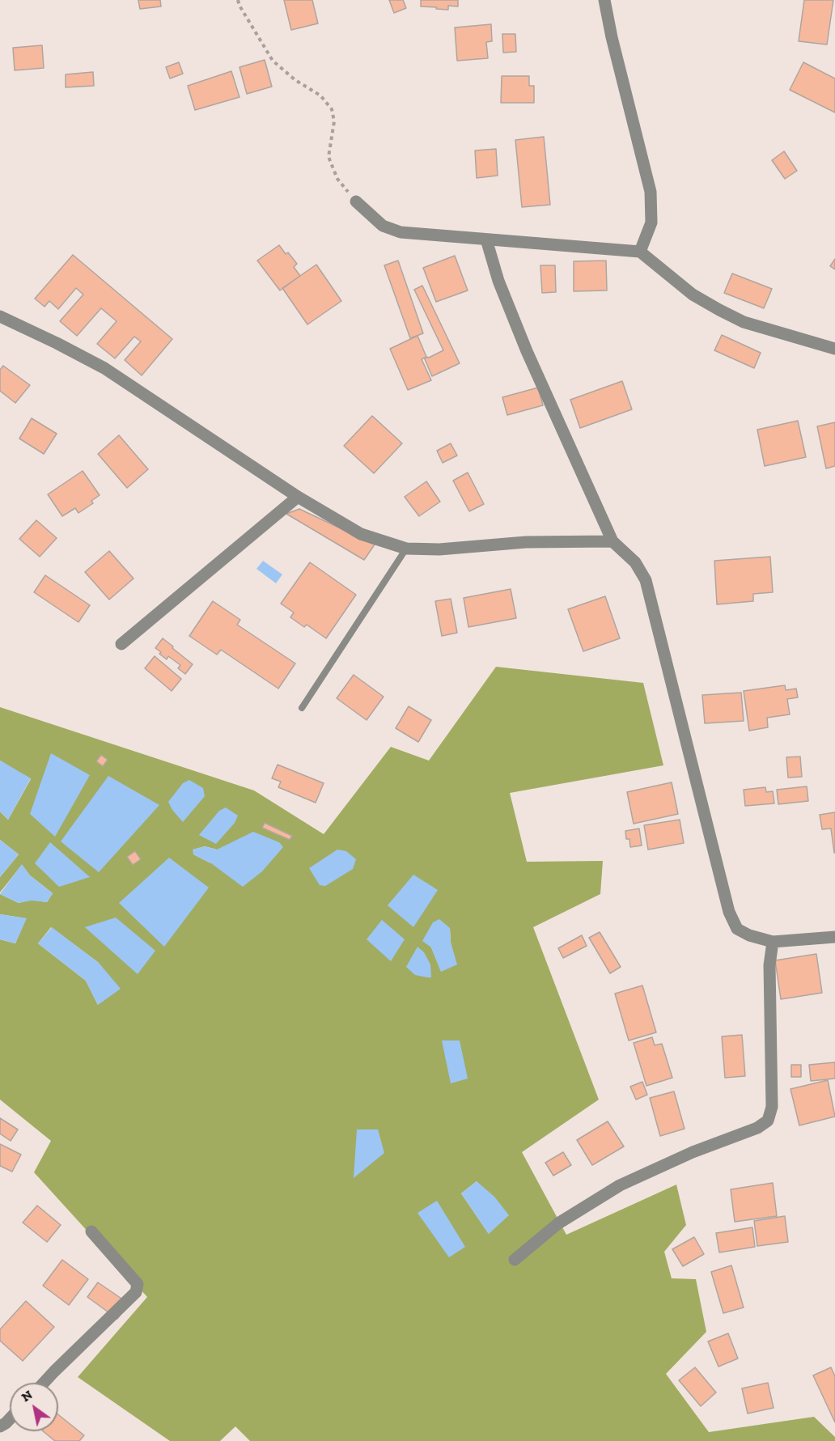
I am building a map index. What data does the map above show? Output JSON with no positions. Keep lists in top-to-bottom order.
{
  "north": "top left"
}
